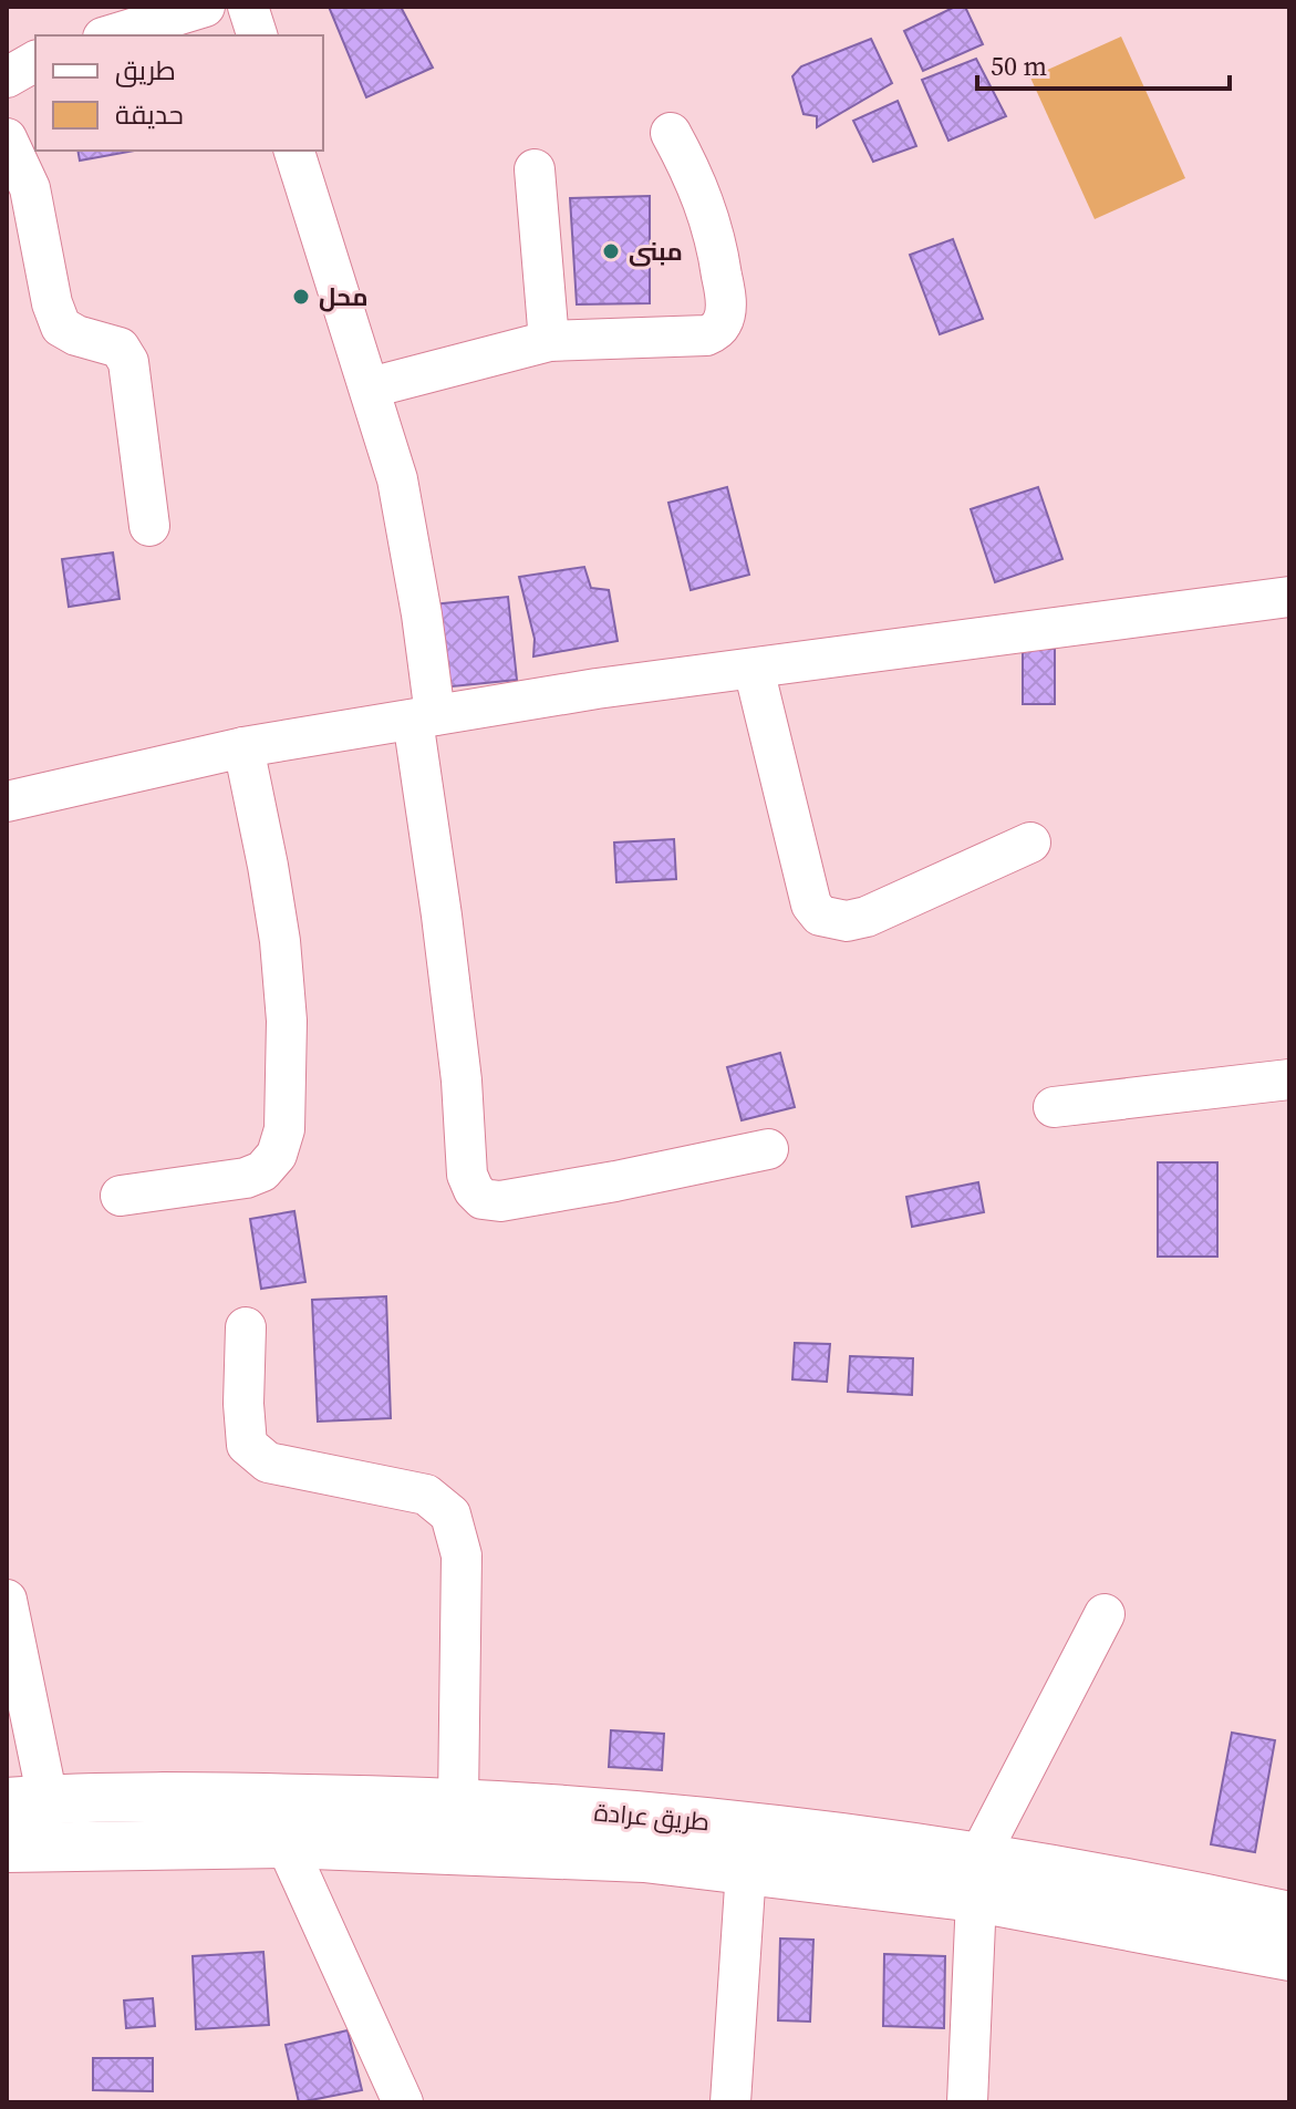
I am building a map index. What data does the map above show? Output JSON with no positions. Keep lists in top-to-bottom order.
{
  "streets": {
    "main road": ["طريق عرادة"]
  },
  "places": ["مبنى", "محل"],
  "legend": ["طريق", "حديقة"],
  "scale_bar": "50 m"
}
